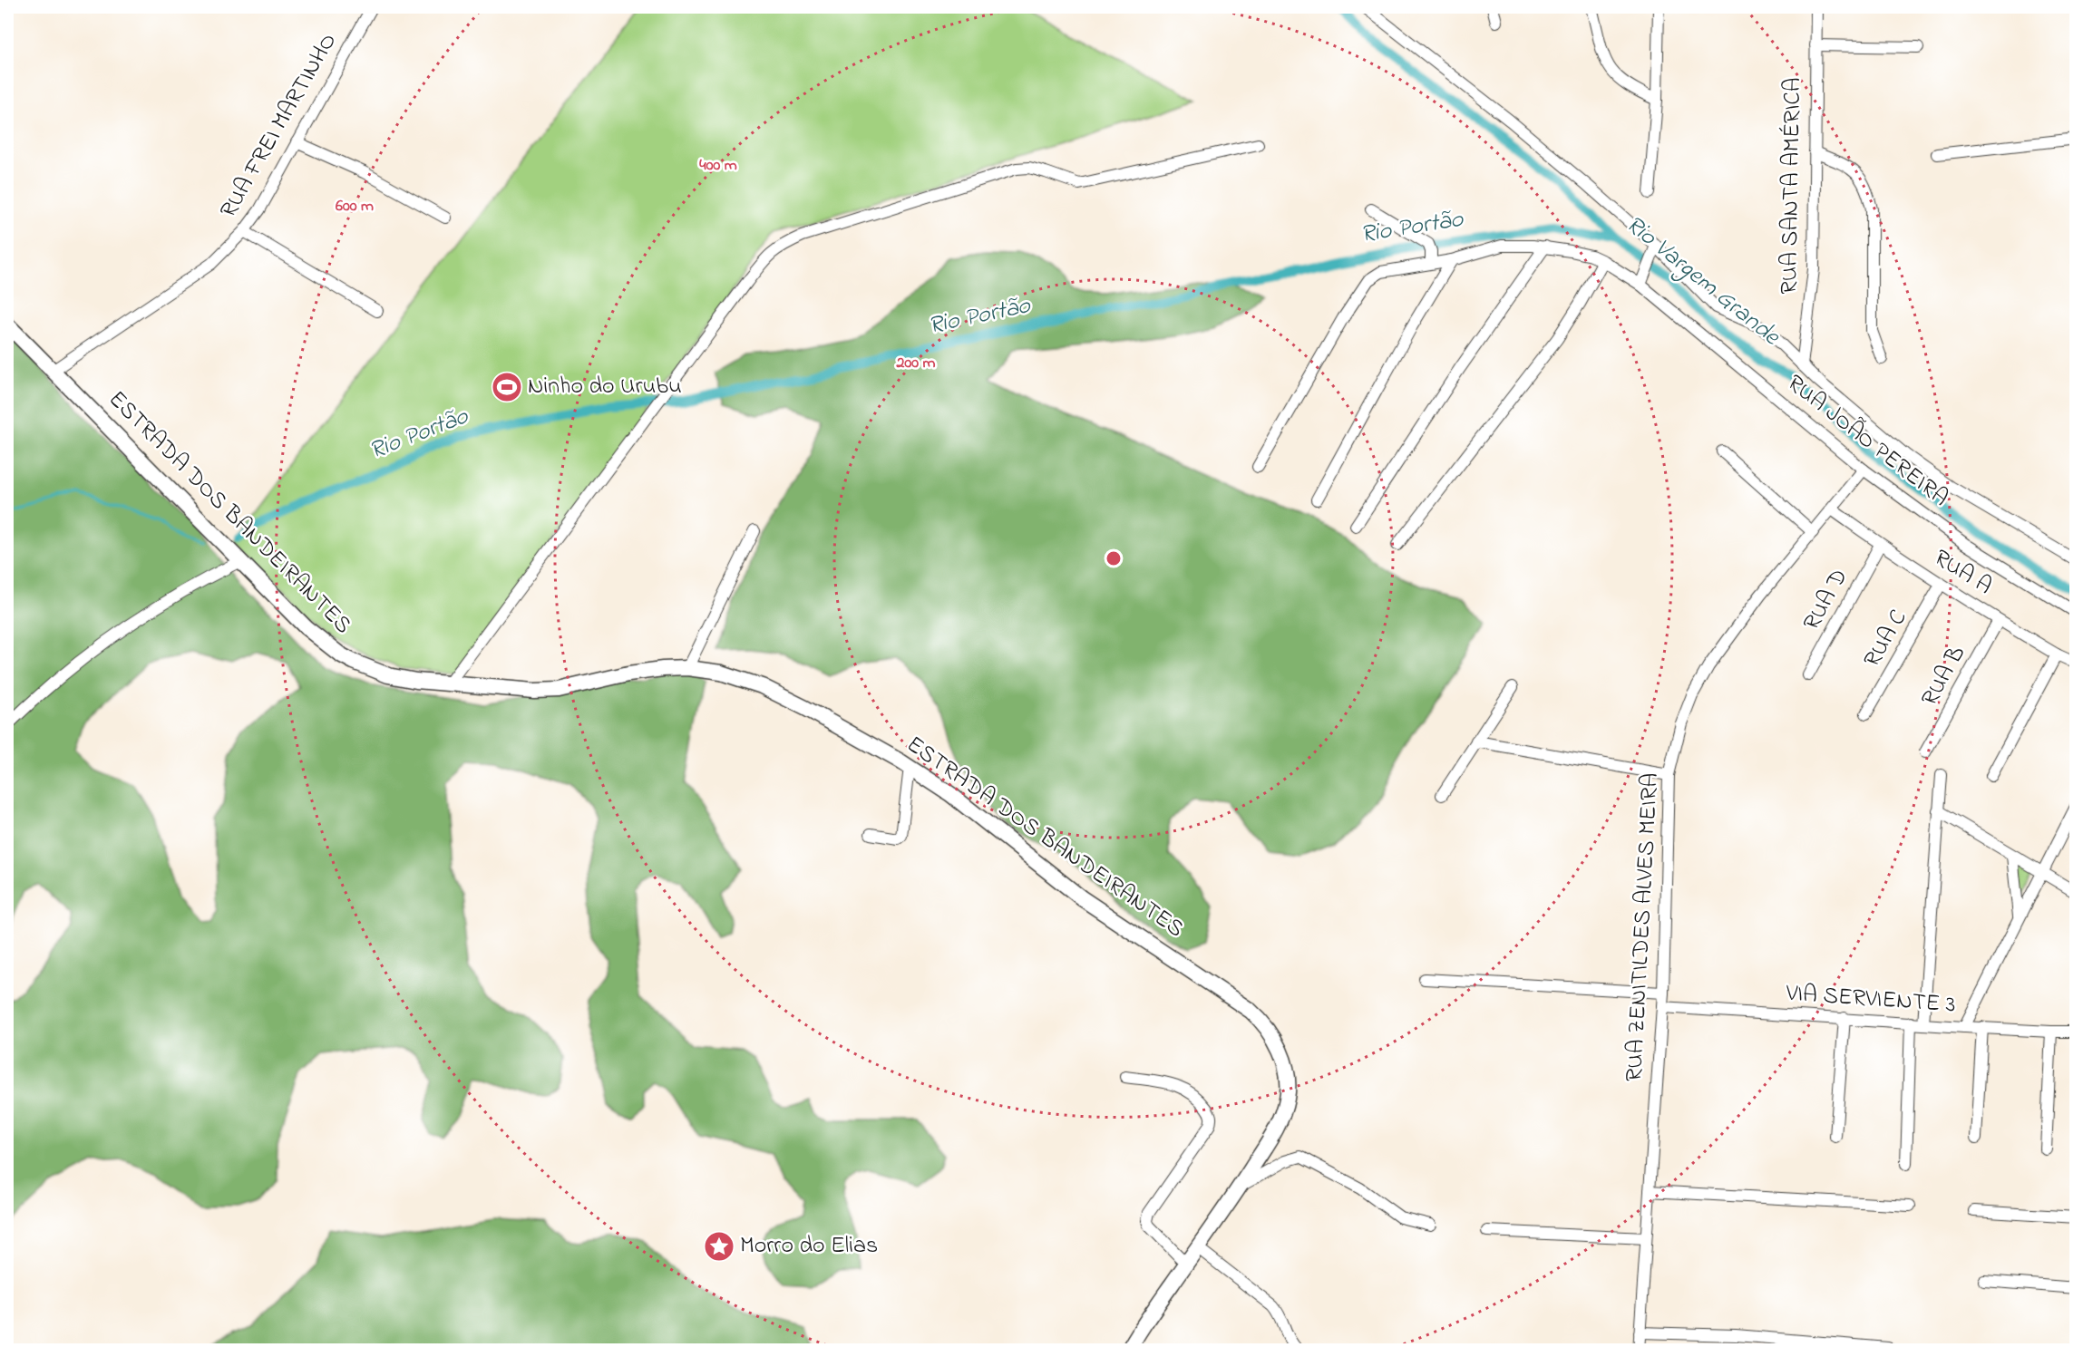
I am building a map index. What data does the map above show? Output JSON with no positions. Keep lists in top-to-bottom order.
{
  "streets": {
    "main road": ["ESTRADA DOS BANDEIRANTES"],
    "street": [
      "RUA FREI MARTINHO",
      "RUA SANTA AMÉRICA",
      "RUA JOÃO PEREIRA",
      "RUA A",
      "RUA D",
      "RUA C",
      "RUA B",
      "RUA ZENITILDES ALVES MEIRA",
      "VIA SERVIENTE 3"
    ]
  },
  "crossings": [
    ["RUA FREI MARTINHO", "ESTRADA DOS BANDEIRANTES"],
    ["RUA JOÃO PEREIRA", "RUA ZENITILDES ALVES MEIRA"],
    ["RUA A", "RUA D"],
    ["RUA A", "RUA C"],
    ["RUA A", "RUA B"],
    ["RUA A", "RUA ZENITILDES ALVES MEIRA"],
    ["RUA ZENITILDES ALVES MEIRA", "VIA SERVIENTE 3"]
  ],
  "water": ["Rio Portão", "Rio Vargem Grande"],
  "places": {
    "sports": ["Ninho do Urubu"],
    "place": ["Morro do Elias"]
  },
  "rings": ["400 m", "600 m", "200 m"]
}
